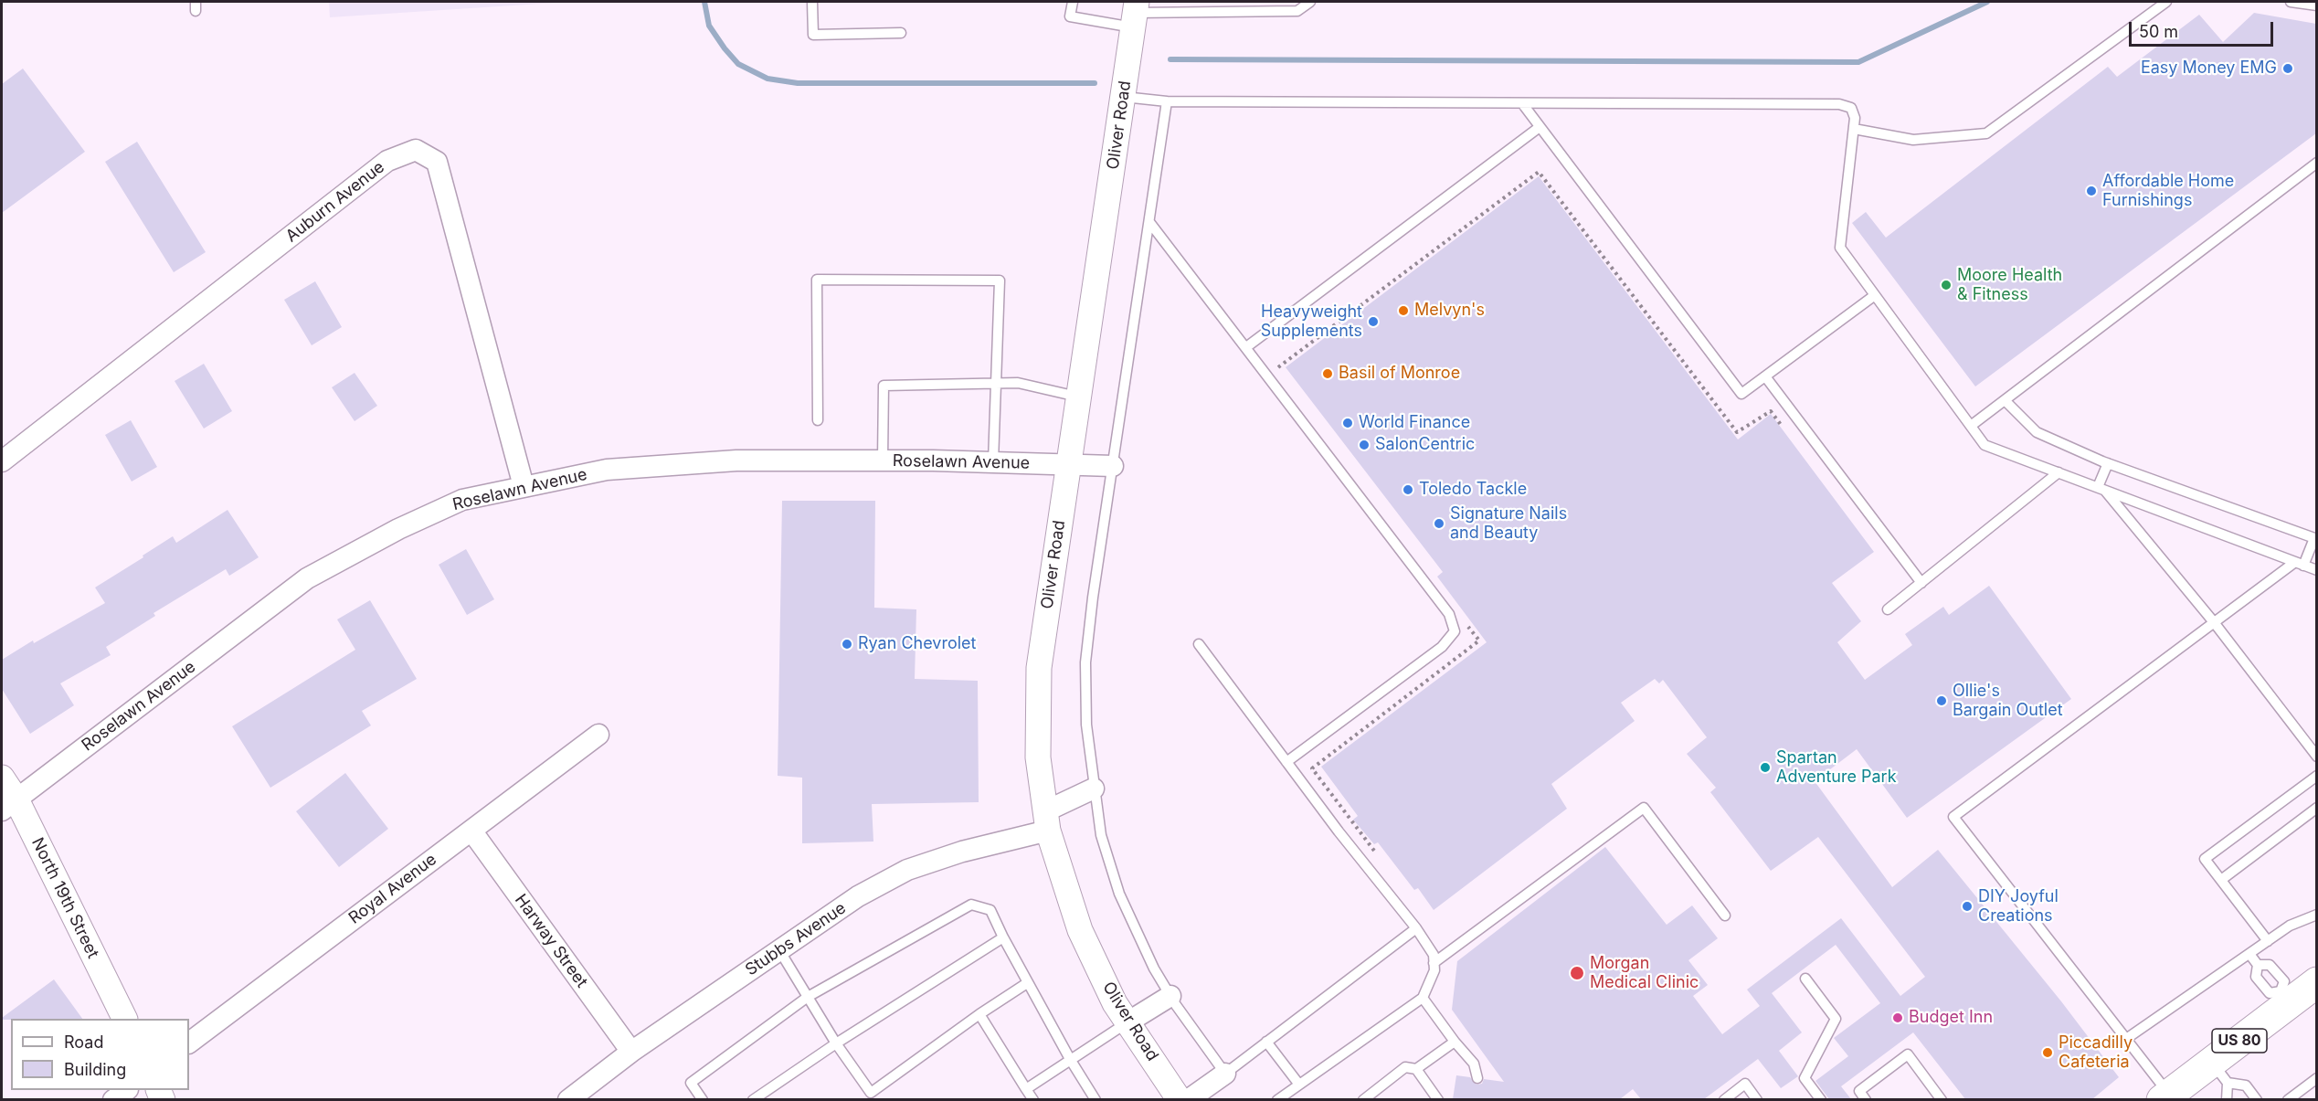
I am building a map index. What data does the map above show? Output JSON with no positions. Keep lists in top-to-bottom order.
{
  "streets": {
    "main road": ["US 80"],
    "street": [
      "Oliver Road",
      "Auburn Avenue",
      "Roselawn Avenue",
      "Royal Avenue",
      "North 19th Street",
      "Stubbs Avenue",
      "Harway Street"
    ]
  },
  "crossings": [
    ["Oliver Road", "Roselawn Avenue"],
    ["Oliver Road", "Stubbs Avenue"],
    ["Auburn Avenue", "Roselawn Avenue"],
    ["Roselawn Avenue", "North 19th Street"],
    ["Royal Avenue", "Harway Street"],
    ["Stubbs Avenue", "Harway Street"]
  ],
  "places": [
    "Easy Money EMG",
    "Affordable Home Furnishings",
    "Moore Health & Fitness",
    "Melvyn's",
    "Heavyweight Supplements",
    "Basil of Monroe",
    "World Finance",
    "SalonCentric",
    "Toledo Tackle",
    "Signature Nails and Beauty",
    "Ryan Chevrolet",
    "Ollie's Bargain Outlet",
    "Spartan Adventure Park",
    "DIY Joyful Creations",
    "Morgan Medical Clinic",
    "Budget Inn",
    "Piccadilly Cafeteria"
  ],
  "legend": ["Road", "Building"],
  "scale_bar": "50 m"
}
